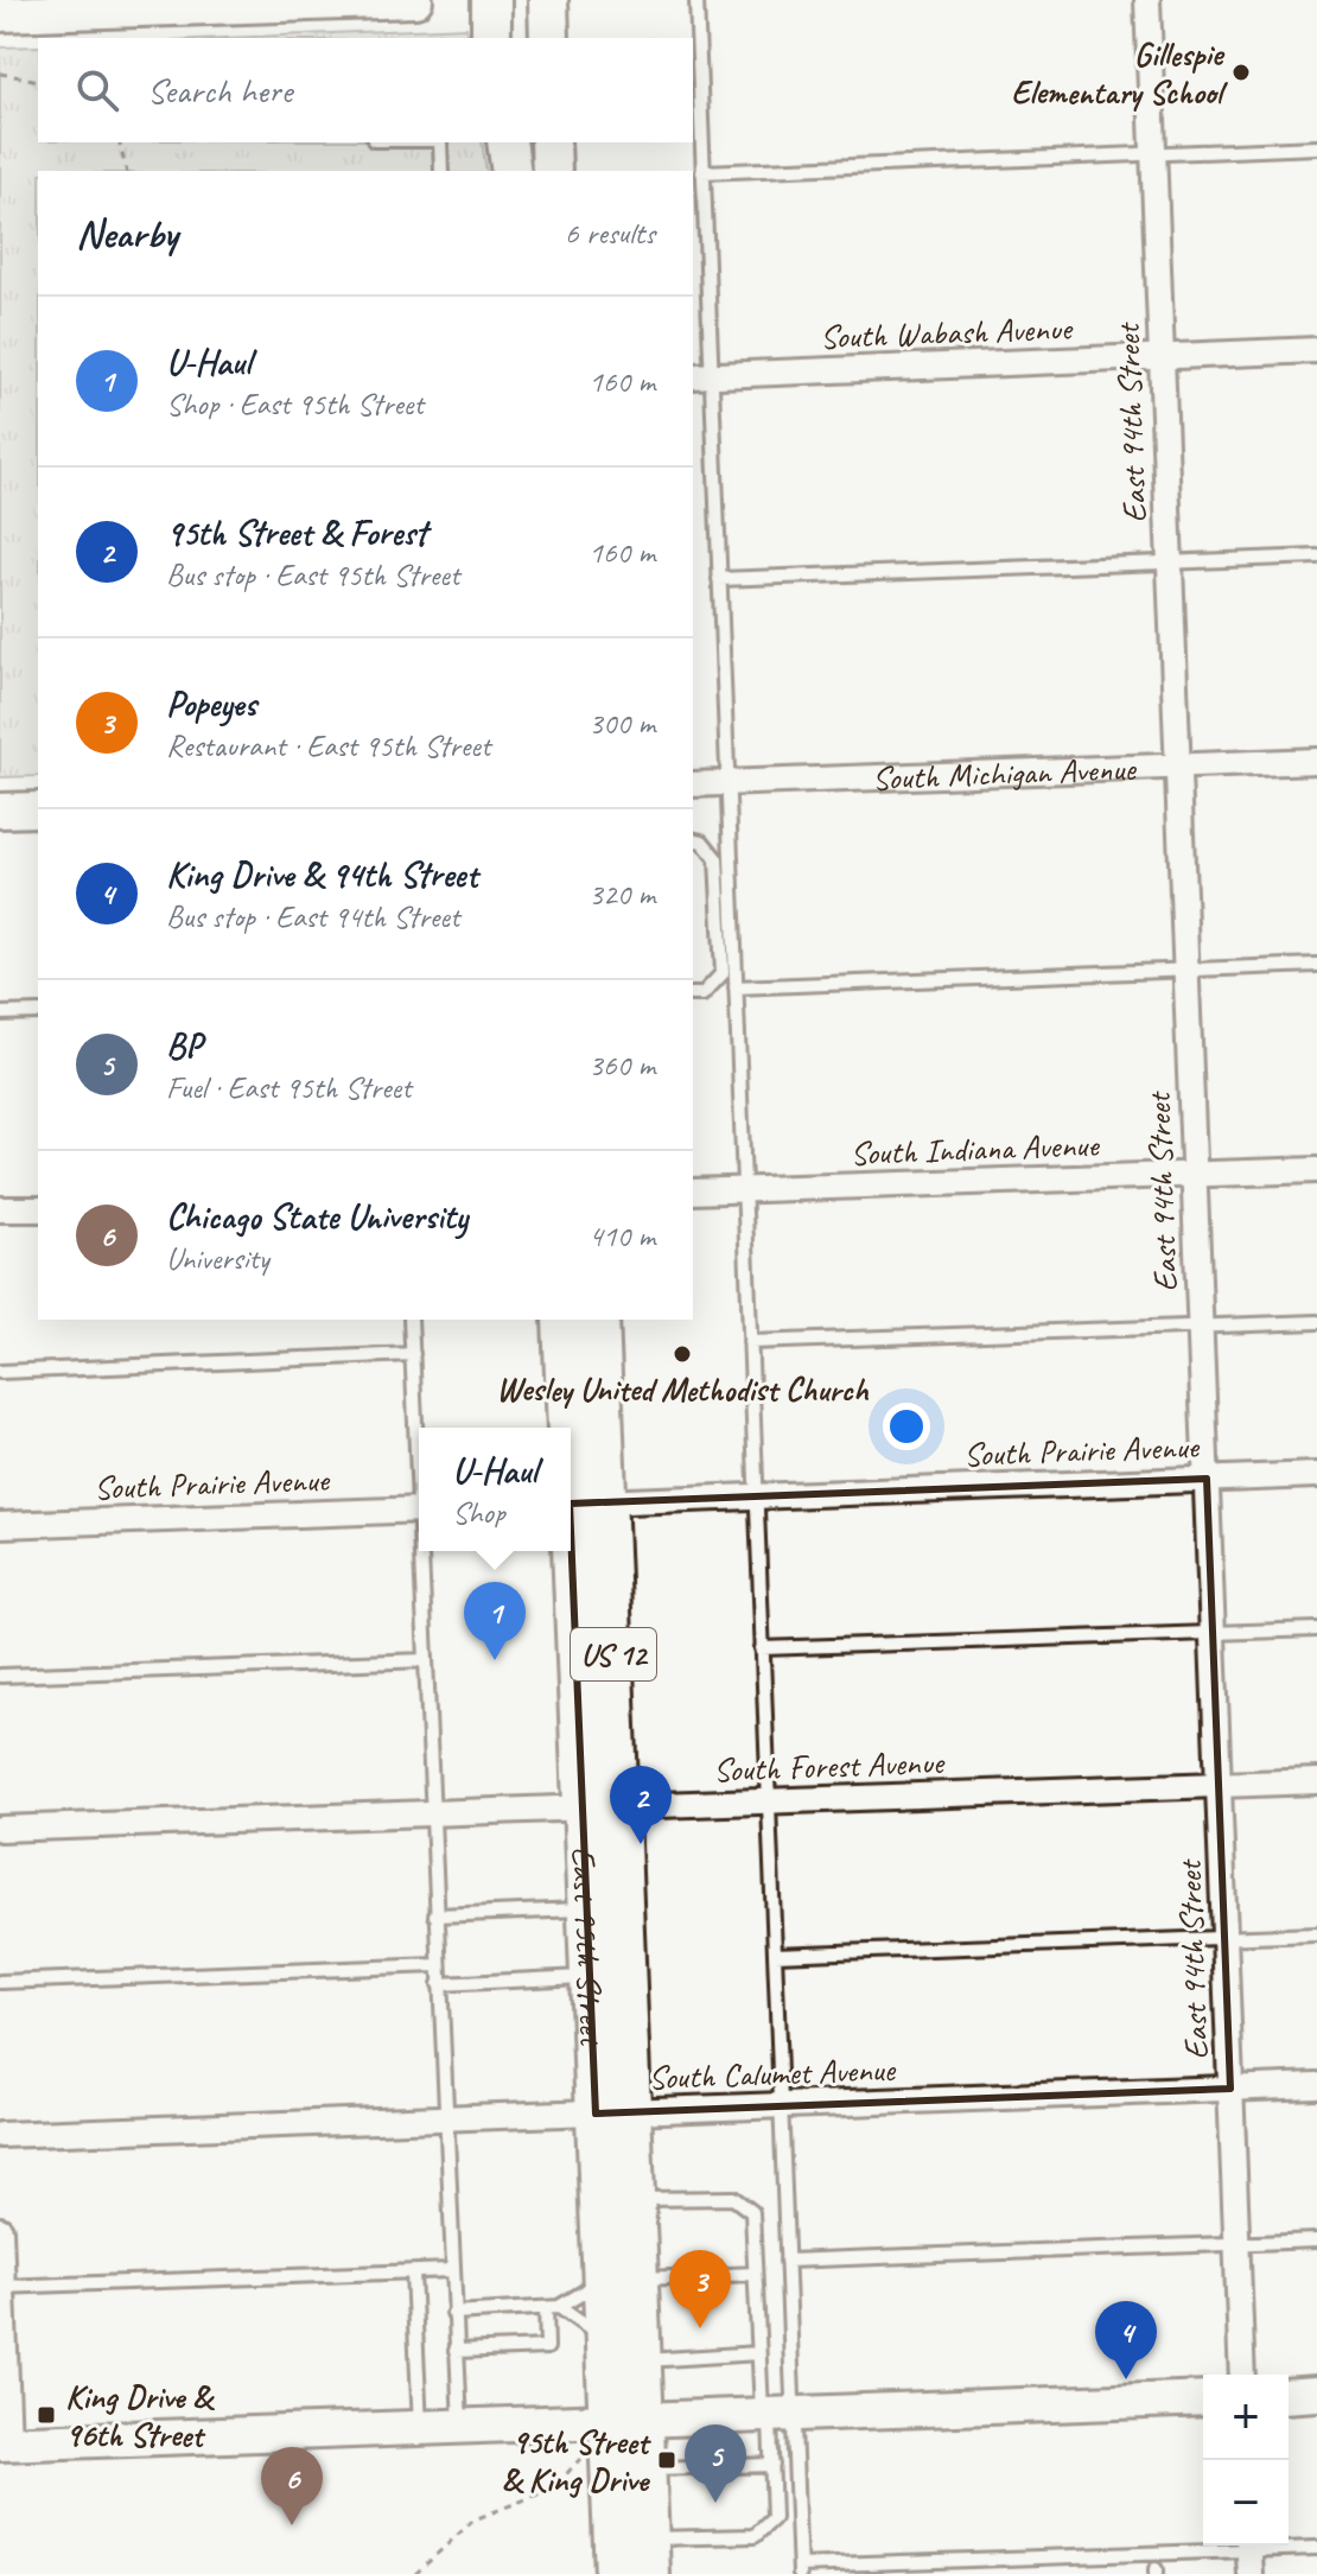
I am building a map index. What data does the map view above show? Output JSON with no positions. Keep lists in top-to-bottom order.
{
  "streets": {
    "main road": ["US 12", "East 95th Street"],
    "street": [
      "South Wabash Avenue",
      "East 94th Street",
      "South Michigan Avenue",
      "South Indiana Avenue",
      "South Prairie Avenue",
      "South Forest Avenue",
      "South Calumet Avenue"
    ]
  },
  "crossings": [
    ["South Wabash Avenue", "East 94th Street"],
    ["East 94th Street", "South Michigan Avenue"],
    ["East 94th Street", "South Indiana Avenue"],
    ["East 94th Street", "South Prairie Avenue"],
    ["East 94th Street", "South Forest Avenue"],
    ["East 94th Street", "South Calumet Avenue"],
    ["South Prairie Avenue", "East 95th Street"],
    ["South Forest Avenue", "East 95th Street"],
    ["East 95th Street", "South Calumet Avenue"]
  ],
  "places": {
    "other": ["Gillespie Elementary School", "Wesley United Methodist Church"],
    "transit": ["King Drive & 96th Street", "95th Street & King Drive"]
  },
  "page": {
    "search": "Search here",
    "heading": ["Nearby", "6 results"],
    "list": [
      {
        "mark": "1",
        "name": "U-Haul",
        "note": "Shop · East 95th Street",
        "value": "160 m"
      },
      {
        "mark": "2",
        "name": "95th Street & Forest",
        "note": "Bus stop · East 95th Street",
        "value": "160 m"
      },
      {
        "mark": "3",
        "name": "Popeyes",
        "note": "Restaurant · East 95th Street",
        "value": "300 m"
      },
      {
        "mark": "4",
        "name": "King Drive & 94th Street",
        "note": "Bus stop · East 94th Street",
        "value": "320 m"
      },
      {
        "mark": "5",
        "name": "BP",
        "note": "Fuel · East 95th Street",
        "value": "360 m"
      },
      {
        "mark": "6",
        "name": "Chicago State University",
        "note": "University",
        "value": "410 m"
      }
    ],
    "popup": ["U-Haul", "Shop"],
    "pins": [
      "1",
      "2",
      "3",
      "4",
      "5",
      "6"
    ],
    "map_buttons": ["+", "−"]
  }
}
